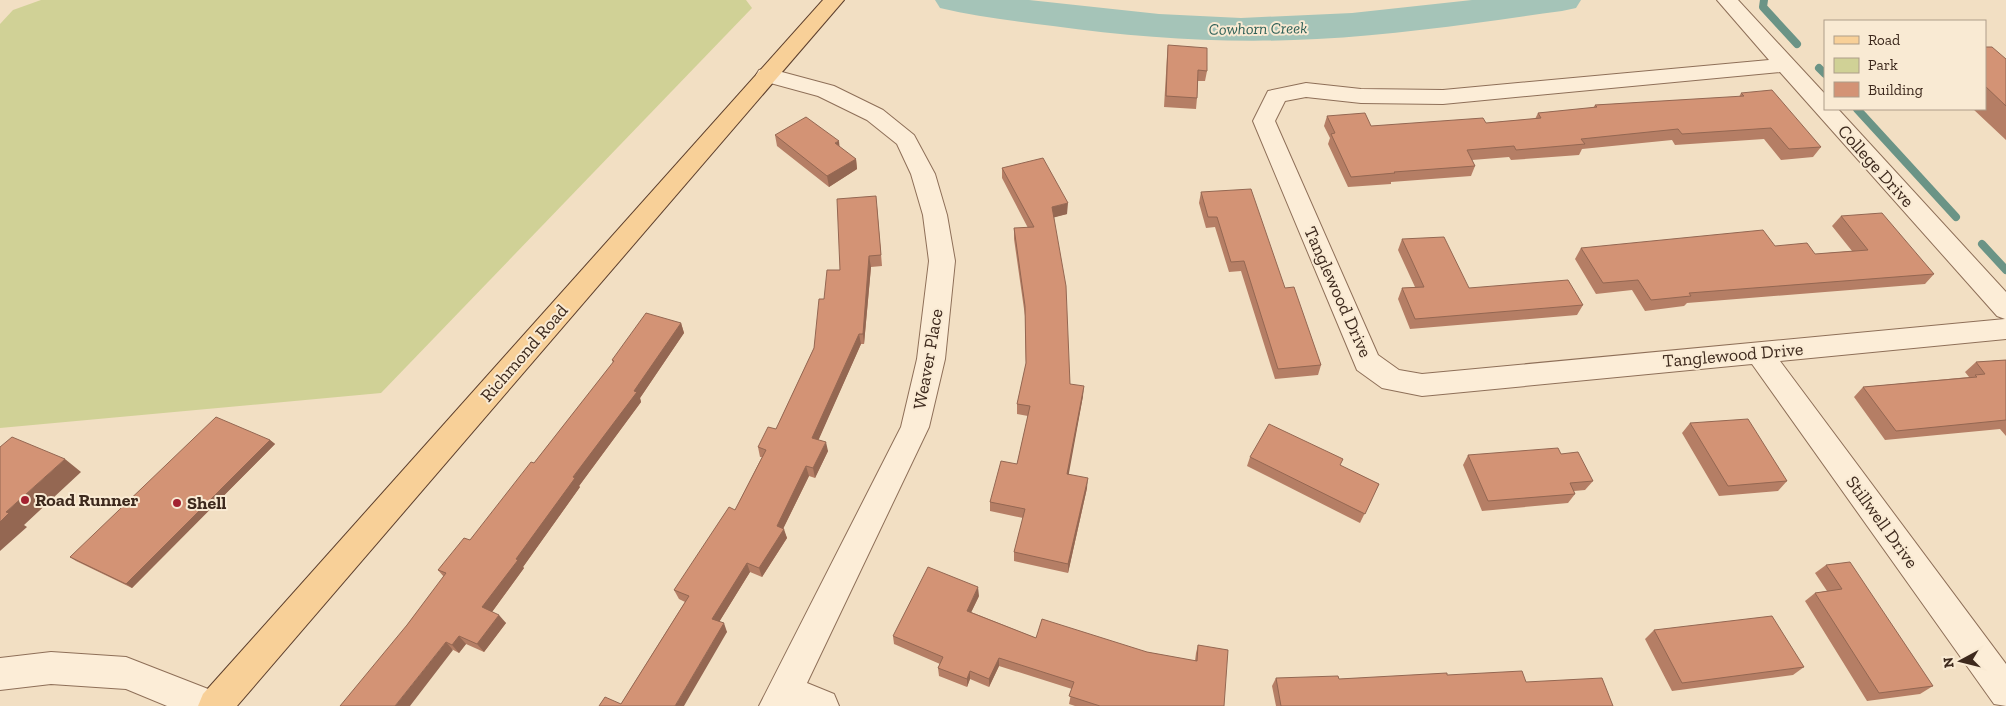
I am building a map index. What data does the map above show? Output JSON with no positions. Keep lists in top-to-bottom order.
{
  "streets": {
    "main road": ["Richmond Road"],
    "street": [
      "College Drive",
      "Tanglewood Drive",
      "Weaver Place",
      "Stillwell Drive"
    ]
  },
  "crossings": [
    ["College Drive", "Tanglewood Drive"],
    ["Tanglewood Drive", "Stillwell Drive"],
    ["Richmond Road", "Weaver Place"]
  ],
  "water": ["Cowhorn Creek"],
  "places": ["Road Runner", "Shell"],
  "legend": ["Road", "Park", "Building"],
  "north": "left"
}
